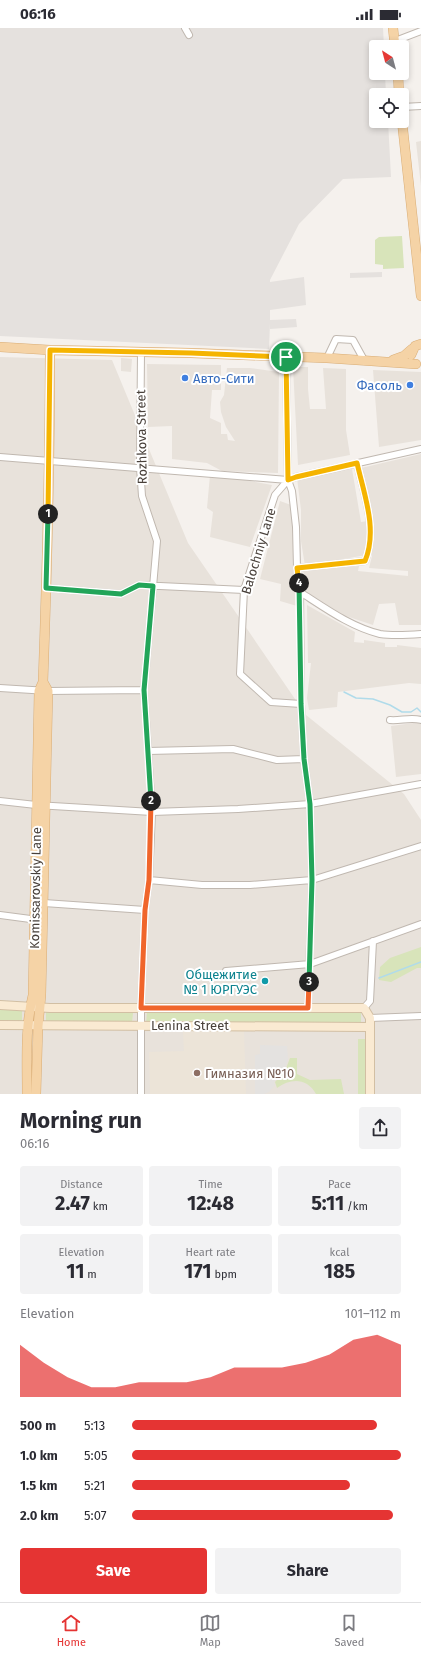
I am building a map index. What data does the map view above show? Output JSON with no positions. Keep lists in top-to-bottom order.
{
  "streets": {
    "main road": ["Komissarovskiy Lane", "Lenina Street"],
    "street": ["Rozhkova Street", "Balochniy Lane"]
  },
  "crossings": [
    ["Rozhkova Street", "Lenina Street"],
    ["Komissarovskiy Lane", "Lenina Street"]
  ],
  "places": [
    "Авто-Сити",
    "Фасоль",
    "Общежитие № 1 ЮРГУЭС",
    "Гимназия №10"
  ],
  "north": "top left",
  "page": {
    "status": "06:16",
    "pins": [
      "1",
      "4",
      "2",
      "3"
    ],
    "heading": ["Morning run", "06:16"],
    "stats": [
      ["Distance", "2.47 km"],
      ["Time", "12:48"],
      ["Pace", "5:11 /km"],
      ["Elevation", "11 m"],
      ["Heart rate", "171 bpm"],
      ["kcal", "185"]
    ],
    "chart": ["Elevation", "101–112 m"],
    "list": [
      {
        "name": "500 m",
        "note": "5:13"
      },
      {
        "name": "1.0 km",
        "note": "5:05"
      },
      {
        "name": "1.5 km",
        "note": "5:21"
      },
      {
        "name": "2.0 km",
        "note": "5:07"
      }
    ],
    "buttons": ["Save", "Share"],
    "tabs": ["Home", "Map", "Saved"]
  }
}
